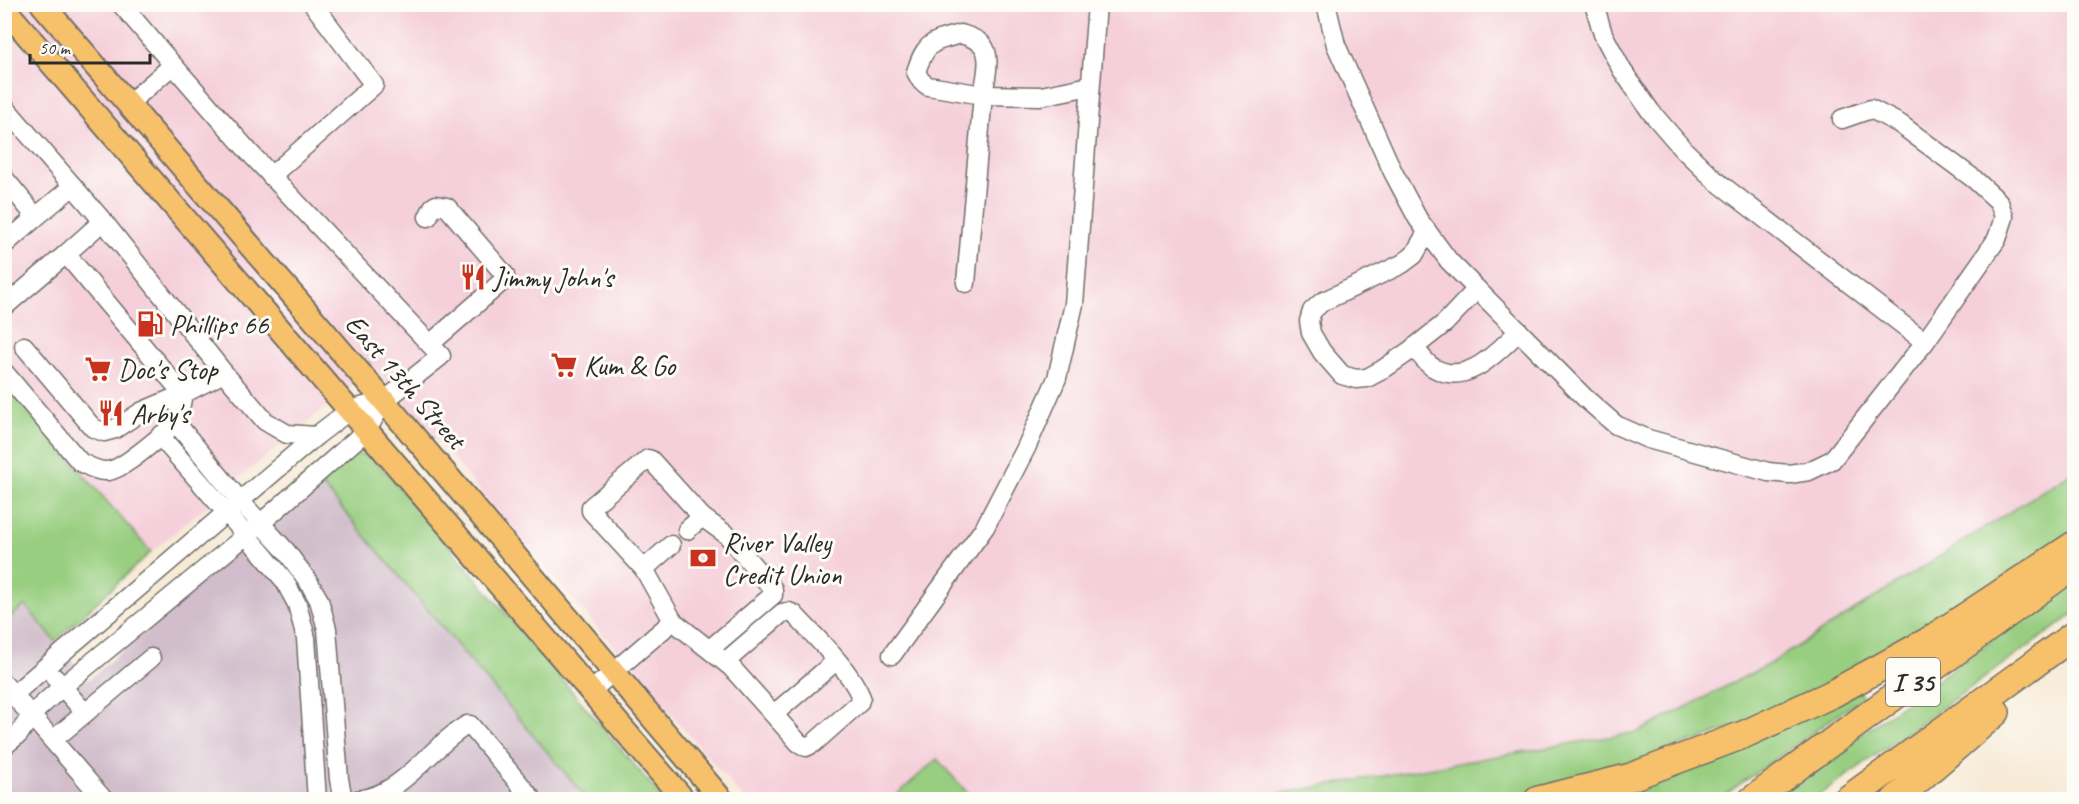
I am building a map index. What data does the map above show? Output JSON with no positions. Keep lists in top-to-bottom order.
{
  "streets": {
    "highway": ["I 35"],
    "main road": ["East 13th Street"]
  },
  "places": {
    "restaurant": ["Jimmy John's", "Arby's"],
    "fuel station": ["Phillips 66"],
    "supermarket": ["Kum & Go", "Doc's Stop"],
    "bank": ["River Valley Credit Union"]
  },
  "scale_bar": "50 m"
}
